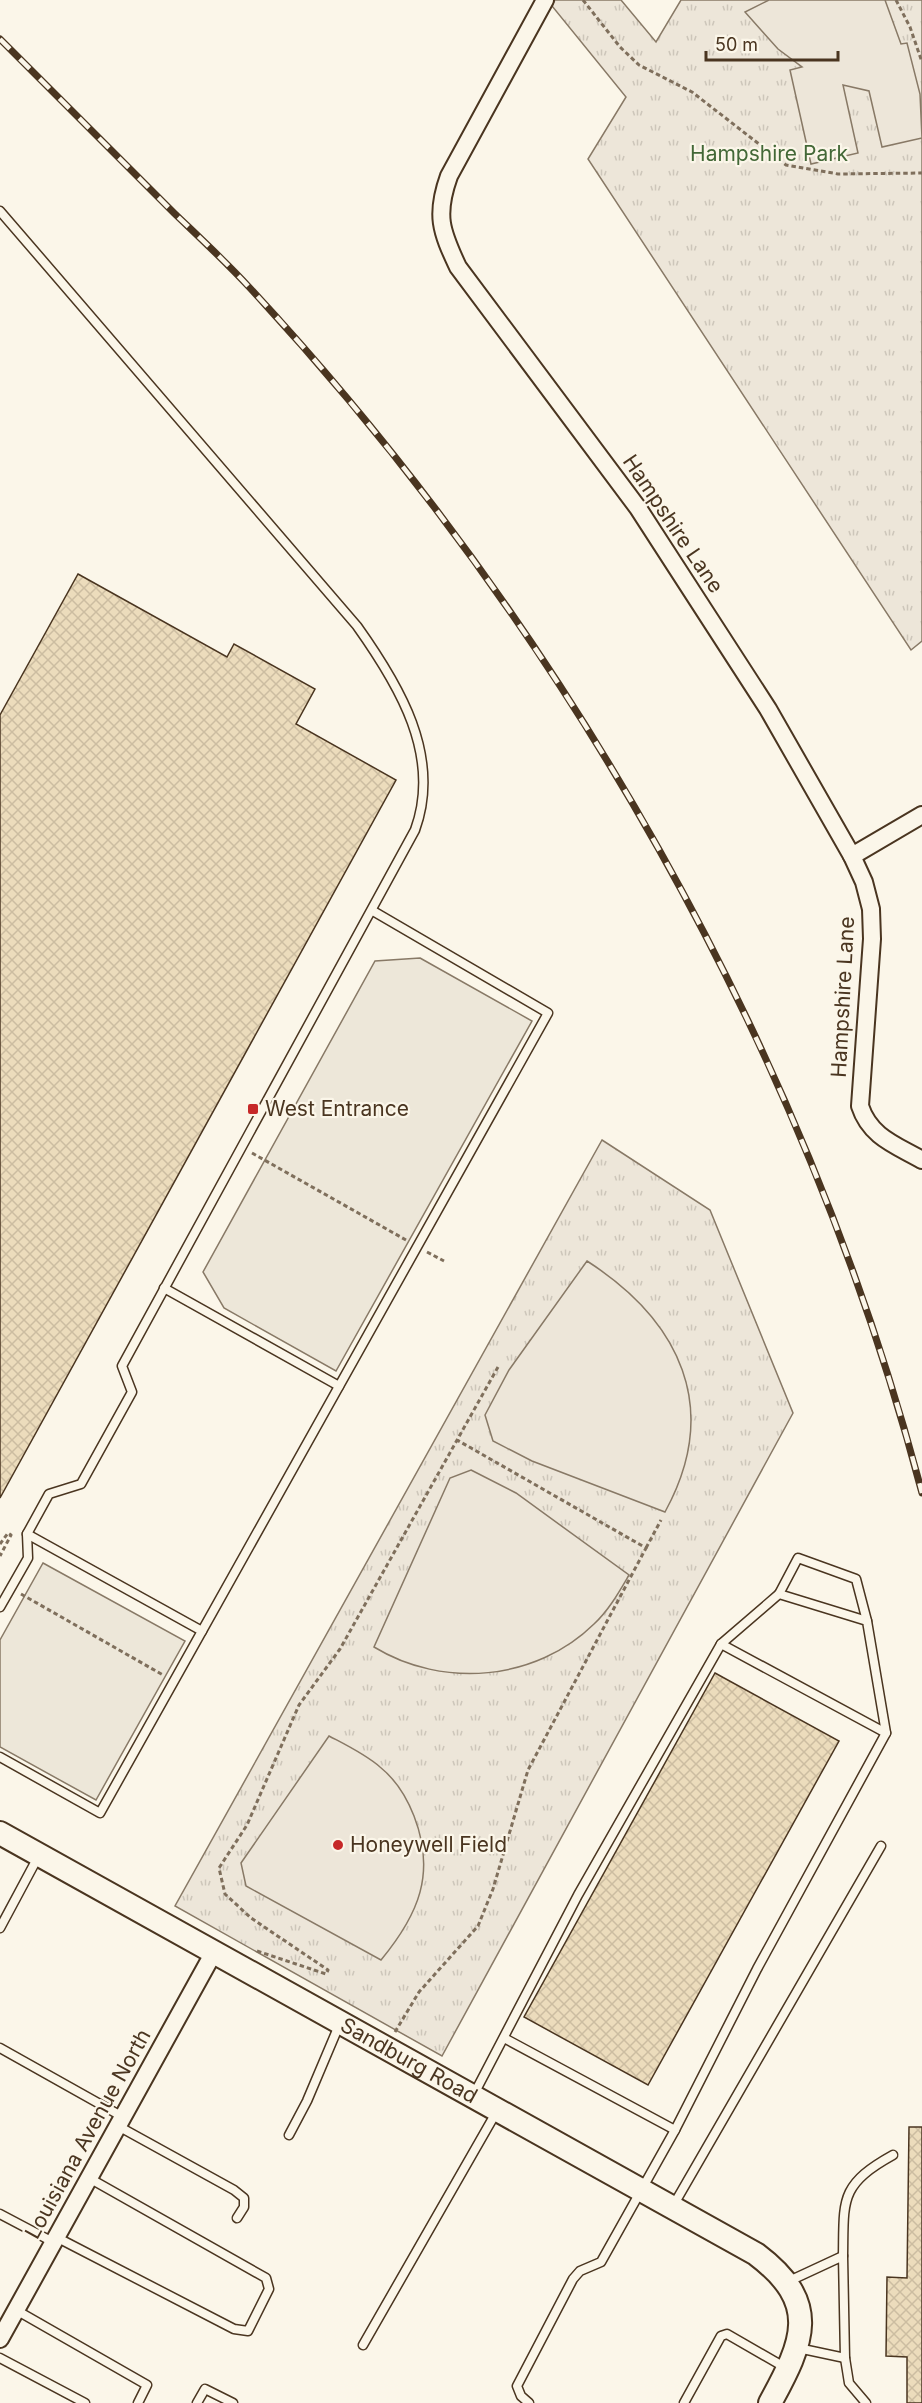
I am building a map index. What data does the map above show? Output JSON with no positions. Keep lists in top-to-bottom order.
{
  "streets": {
    "street": ["Hampshire Lane", "Sandburg Road", "Louisiana Avenue North"]
  },
  "crossings": [
    ["Sandburg Road", "Louisiana Avenue North"]
  ],
  "parks": ["Hampshire Park"],
  "places": {
    "transit": ["West Entrance"],
    "other": ["Honeywell Field"]
  },
  "scale_bar": "50 m"
}
